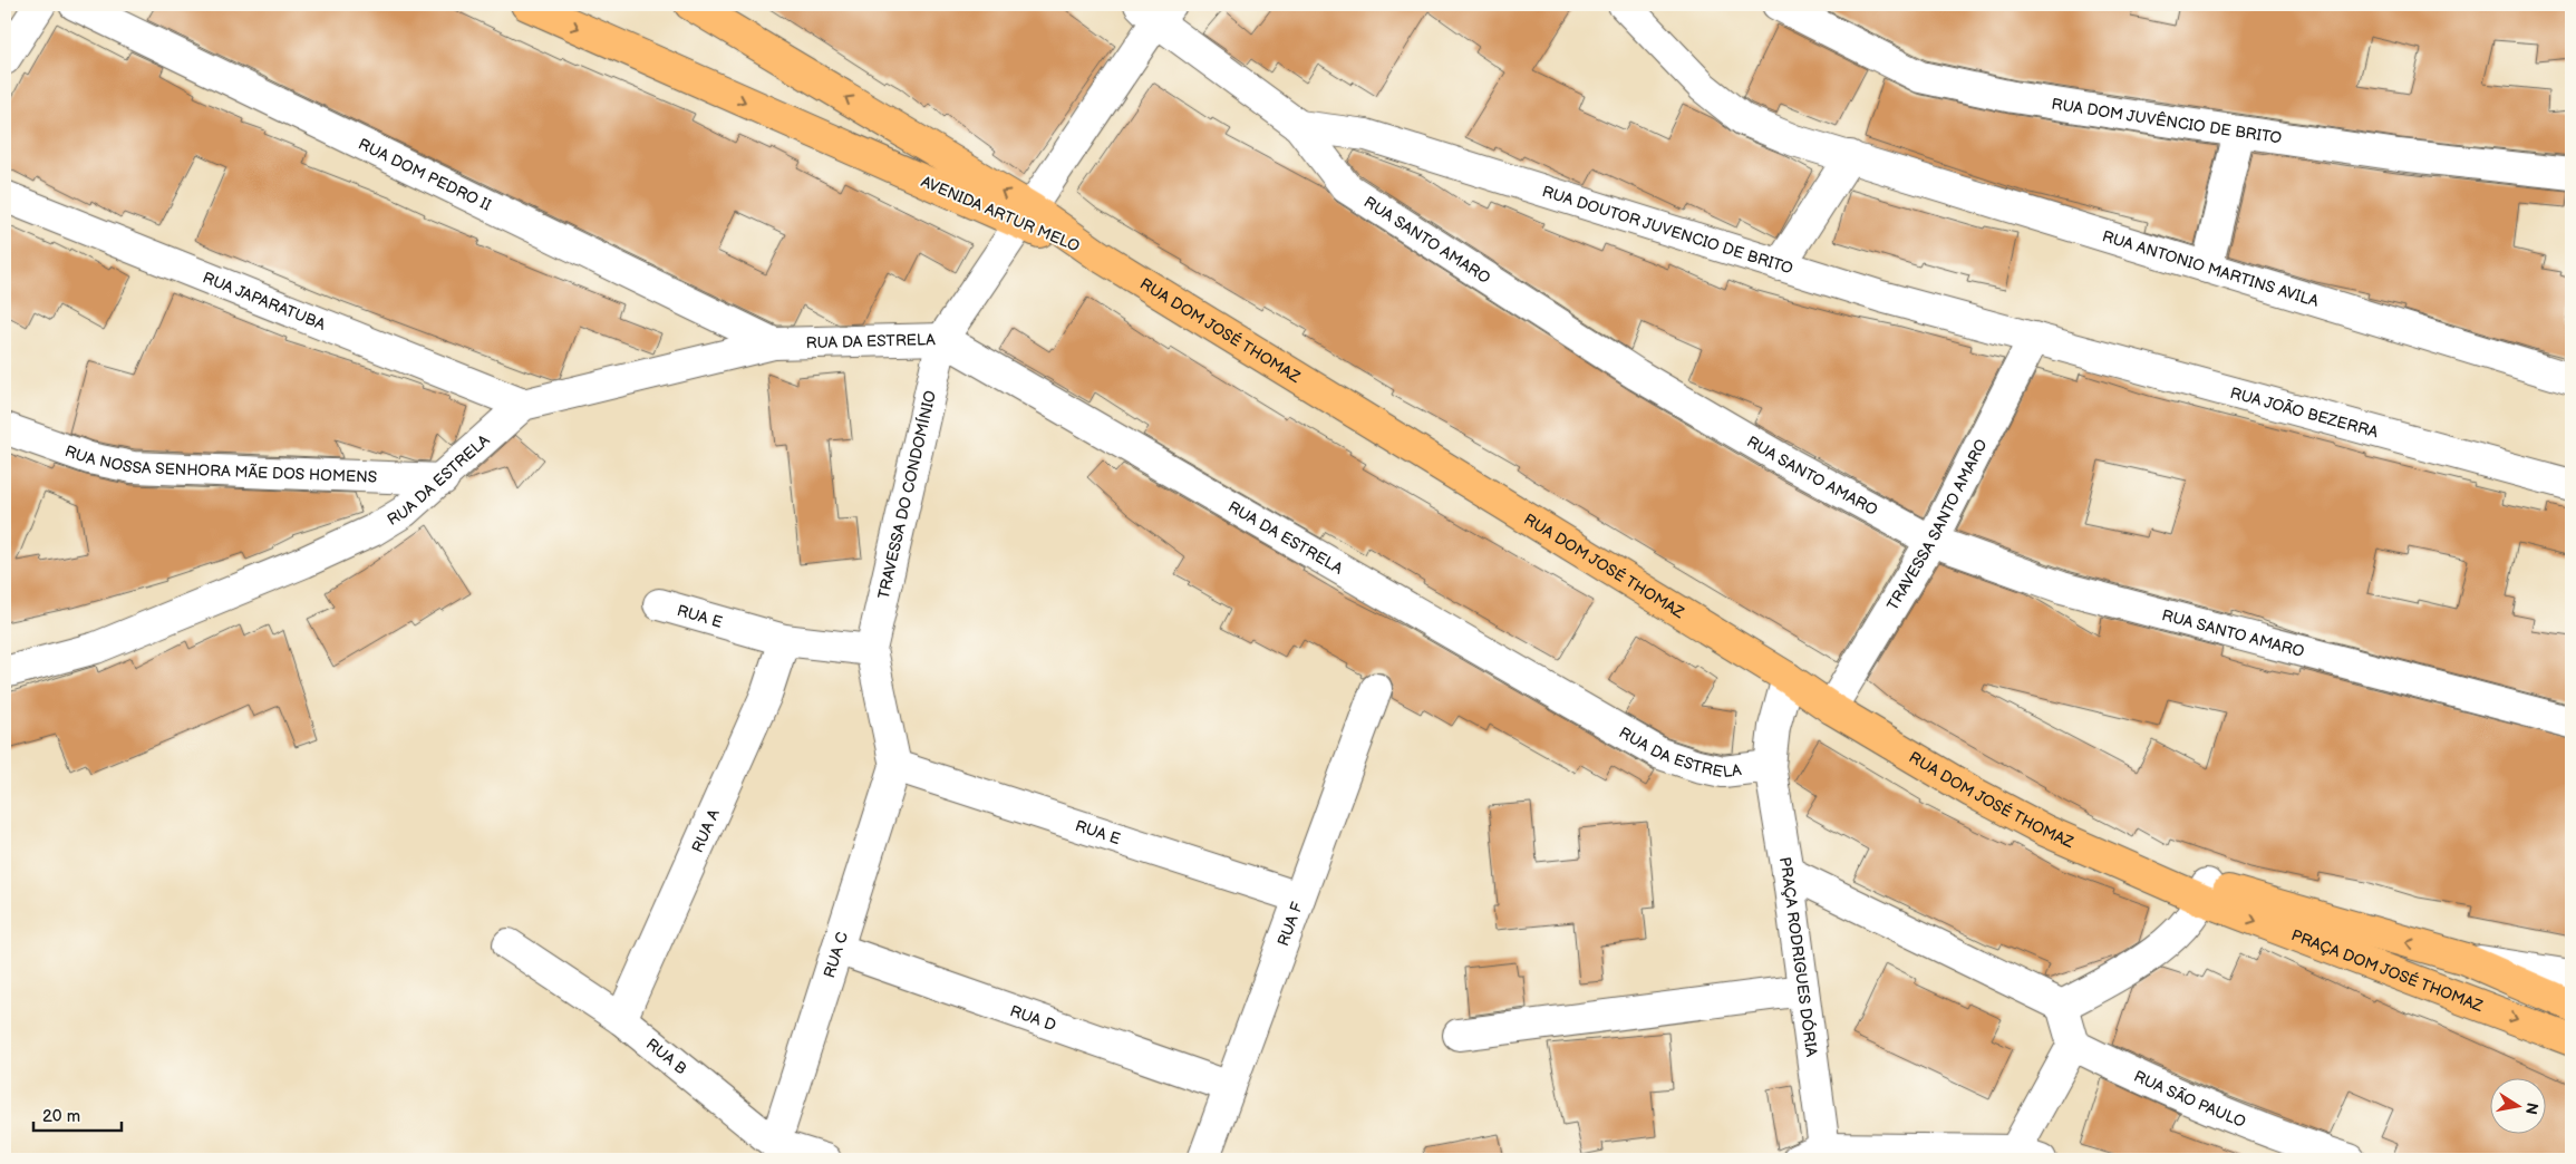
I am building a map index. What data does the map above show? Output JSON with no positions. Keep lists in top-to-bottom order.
{
  "streets": {
    "main road": ["AVENIDA ARTUR MELO", "RUA DOM JOSÉ THOMAZ", "PRAÇA DOM JOSÉ THOMAZ"],
    "street": [
      "RUA DOM JUVÊNCIO DE BRITO",
      "RUA DOM PEDRO II",
      "RUA DOUTOR JUVENCIO DE BRITO",
      "RUA SANTO AMARO",
      "RUA ANTONIO MARTINS AVILA",
      "RUA JAPARATUBA",
      "RUA DA ESTRELA",
      "RUA JOÃO BEZERRA",
      "RUA NOSSA SENHORA MÃE DOS HOMENS",
      "TRAVESSA DO CONDOMÍNIO",
      "TRAVESSA SANTO AMARO",
      "RUA E",
      "RUA A",
      "RUA F",
      "RUA C",
      "PRAÇA RODRIGUES DÓRIA",
      "RUA D",
      "RUA B",
      "RUA SÃO PAULO"
    ]
  },
  "crossings": [
    ["RUA DOM PEDRO II", "RUA DA ESTRELA"],
    ["AVENIDA ARTUR MELO", "RUA DOM JOSÉ THOMAZ"],
    ["RUA DOUTOR JUVENCIO DE BRITO", "RUA SANTO AMARO"],
    ["RUA DOUTOR JUVENCIO DE BRITO", "RUA JOÃO BEZERRA"],
    ["RUA DOUTOR JUVENCIO DE BRITO", "TRAVESSA SANTO AMARO"],
    ["RUA SANTO AMARO", "TRAVESSA SANTO AMARO"],
    ["RUA JAPARATUBA", "RUA DA ESTRELA"],
    ["RUA DOM JOSÉ THOMAZ", "TRAVESSA SANTO AMARO"],
    ["RUA DOM JOSÉ THOMAZ", "PRAÇA RODRIGUES DÓRIA"],
    ["RUA DOM JOSÉ THOMAZ", "PRAÇA DOM JOSÉ THOMAZ"],
    ["RUA DA ESTRELA", "RUA NOSSA SENHORA MÃE DOS HOMENS"],
    ["RUA DA ESTRELA", "TRAVESSA DO CONDOMÍNIO"],
    ["RUA DA ESTRELA", "PRAÇA RODRIGUES DÓRIA"],
    ["RUA JOÃO BEZERRA", "TRAVESSA SANTO AMARO"],
    ["TRAVESSA DO CONDOMÍNIO", "RUA E"],
    ["RUA E", "RUA A"],
    ["RUA E", "RUA F"],
    ["RUA E", "RUA C"],
    ["RUA A", "RUA B"],
    ["RUA F", "RUA D"],
    ["RUA C", "RUA D"],
    ["RUA C", "RUA B"]
  ],
  "scale_bar": "20 m",
  "north": "right"
}
